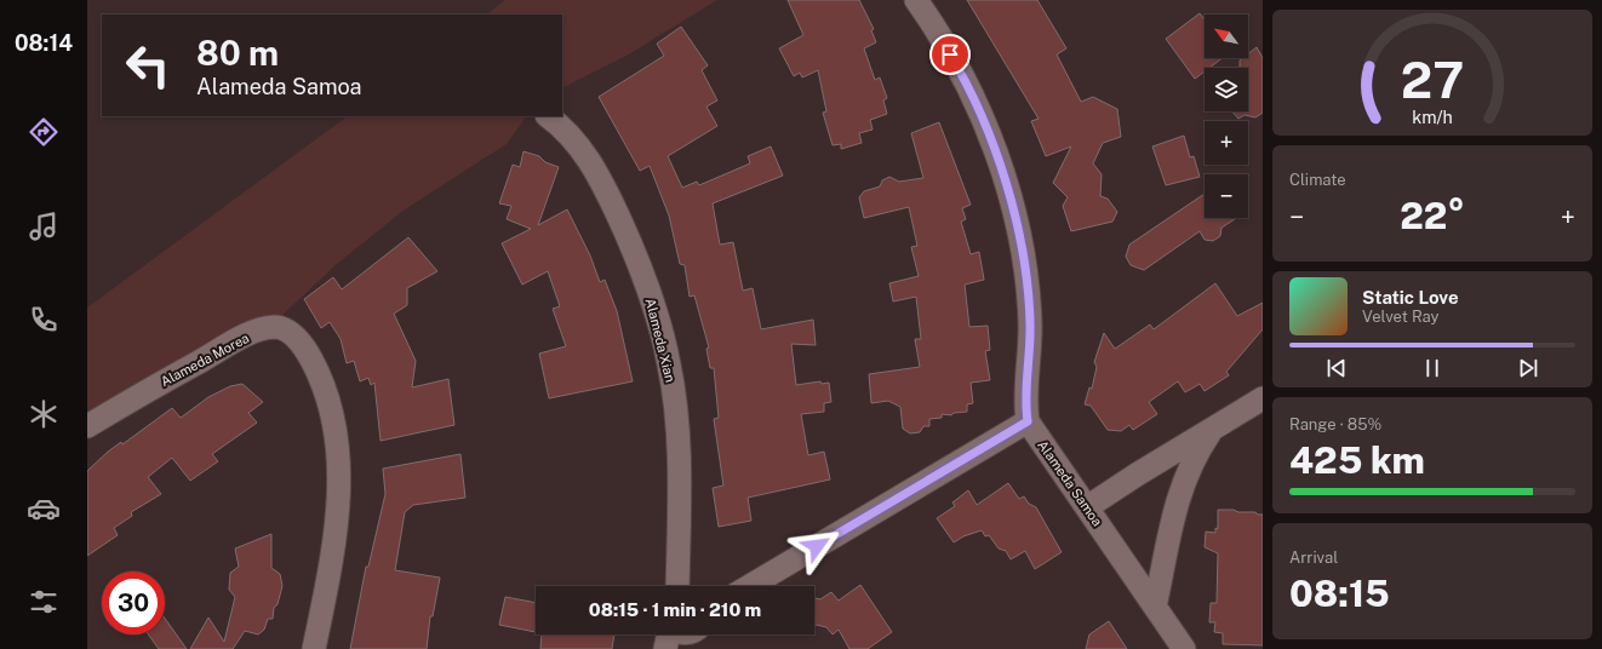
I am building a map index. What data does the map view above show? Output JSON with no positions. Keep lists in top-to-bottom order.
{
  "streets": {
    "street": ["Alameda Xian", "Alameda Morea", "Alameda Samoa"]
  },
  "north": "top left",
  "page": {
    "tabs": "08:14",
    "map_buttons": ["+", "−"],
    "turn": ["80 m", "Alameda Samoa"],
    "tile": [
      "Climate",
      ["Range · 85%", "425 km"],
      ["Arrival", "08:15"]
    ],
    "heat": ["−", "22°", "+"],
    "song": ["Static Love", "Velvet Ray"],
    "limit": "30",
    "trip": "08:15 · 1 min · 210 m",
    "gauge": ["27", "km/h"]
  }
}
